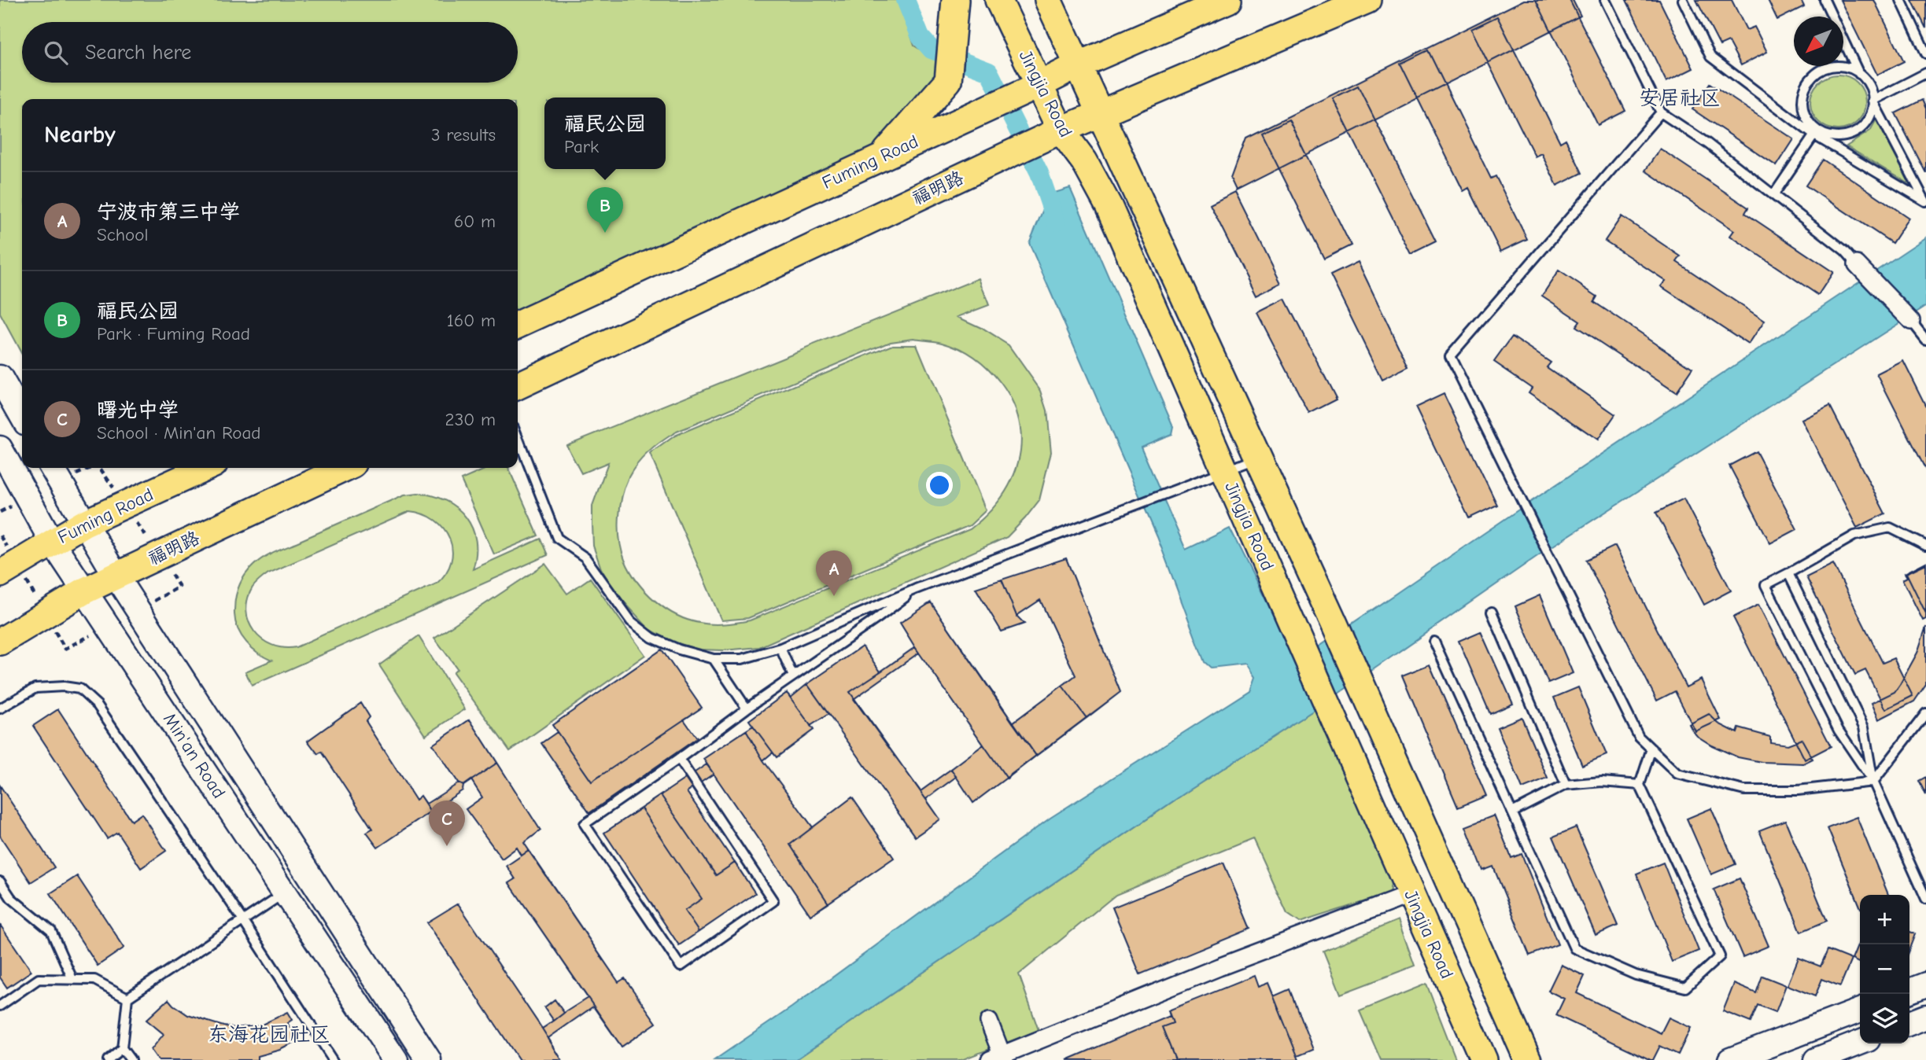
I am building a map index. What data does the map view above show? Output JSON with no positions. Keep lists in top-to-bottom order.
{
  "streets": {
    "main road": [
      "Jingjia Road",
      "Fuming Road",
      "福明路",
      "Min'an Road"
    ]
  },
  "crossings": [
    ["Jingjia Road", "Fuming Road"],
    ["Jingjia Road", "福明路"],
    ["Fuming Road", "Min'an Road"],
    ["福明路", "Min'an Road"]
  ],
  "districts": ["安居社区", "东海花园社区"],
  "north": "bottom left",
  "page": {
    "search": "Search here",
    "popup": ["福民公园", "Park"],
    "heading": ["Nearby", "3 results"],
    "list": [
      {
        "mark": "A",
        "name": "宁波市第三中学",
        "note": "School",
        "value": "60 m"
      },
      {
        "mark": "B",
        "name": "福民公园",
        "note": "Park · Fuming Road",
        "value": "160 m"
      },
      {
        "mark": "C",
        "name": "曙光中学",
        "note": "School · Min'an Road",
        "value": "230 m"
      }
    ],
    "pins": ["B", "A", "C"],
    "map_buttons": ["+", "−"]
  }
}
